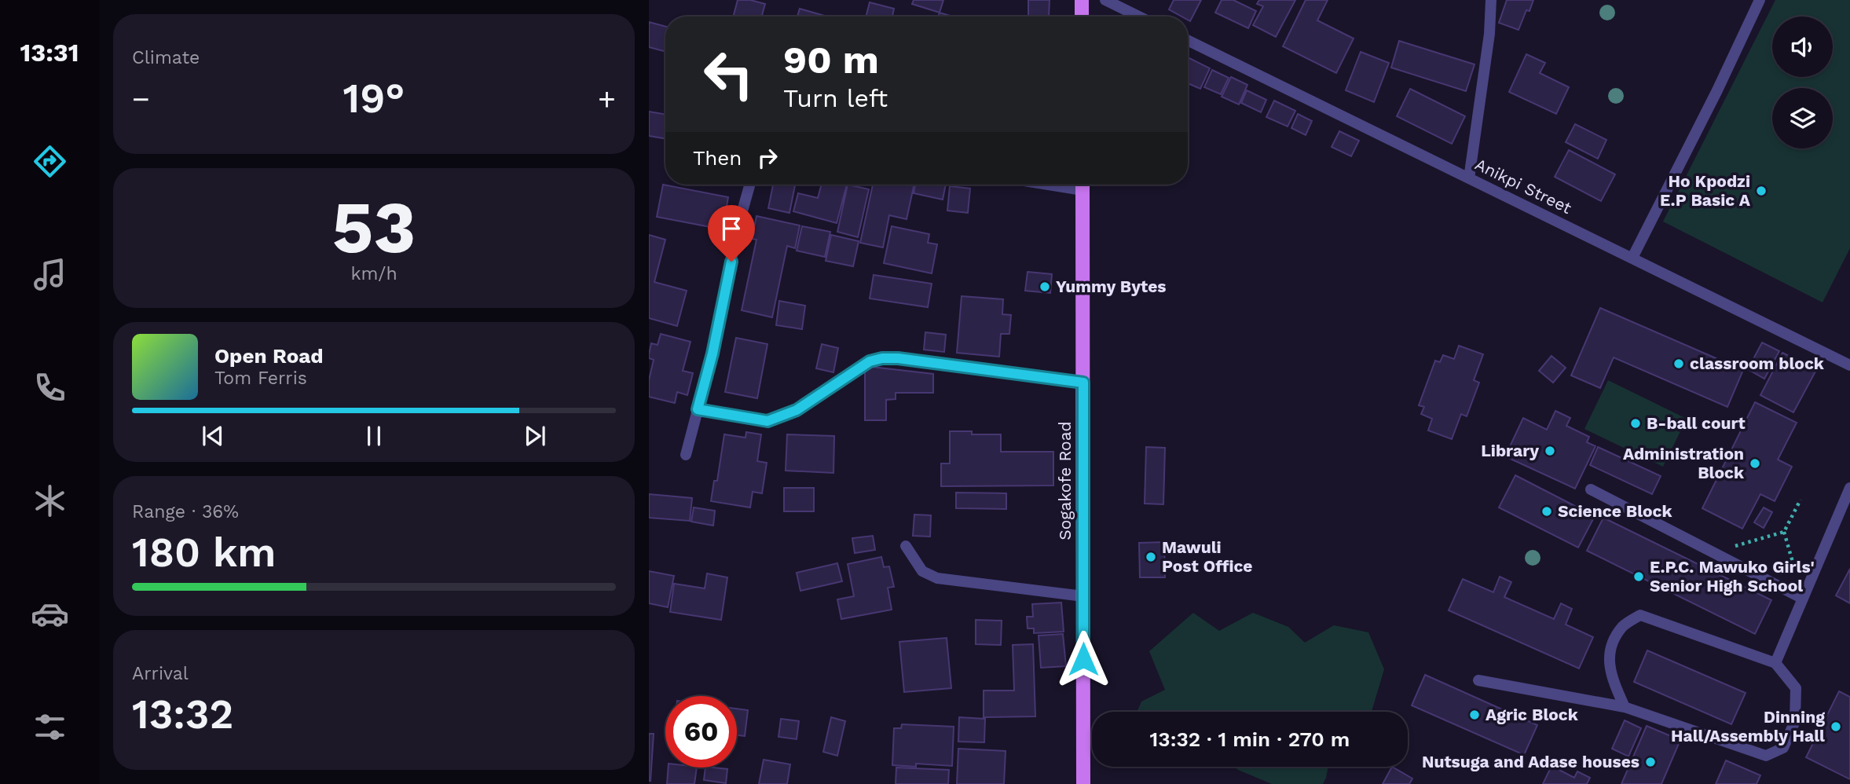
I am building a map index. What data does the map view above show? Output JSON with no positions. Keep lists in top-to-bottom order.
{
  "streets": {
    "main road": ["Sogakofe Road"],
    "street": ["Anikpi Street"]
  },
  "places": [
    "Ho Kpodzi E.P Basic A",
    "Yummy Bytes",
    "classroom block",
    "B-ball court",
    "Library",
    "Administration Block",
    "Science Block",
    "Mawuli Post Office",
    "E.P.C. Mawuko Girls' Senior High School",
    "Agric Block",
    "Dinning Hall/Assembly Hall",
    "Nutsuga and Adase houses"
  ],
  "page": {
    "tabs": "13:31",
    "tile": [
      "Climate",
      ["53", "km/h"],
      ["Range · 36%", "180 km"],
      ["Arrival", "13:32"]
    ],
    "turn": ["90 m", "Turn left"],
    "heat": ["−", "19°", "+"],
    "then": "Then",
    "song": ["Open Road", "Tom Ferris"],
    "limit": "60",
    "trip": "13:32 · 1 min · 270 m"
  }
}
